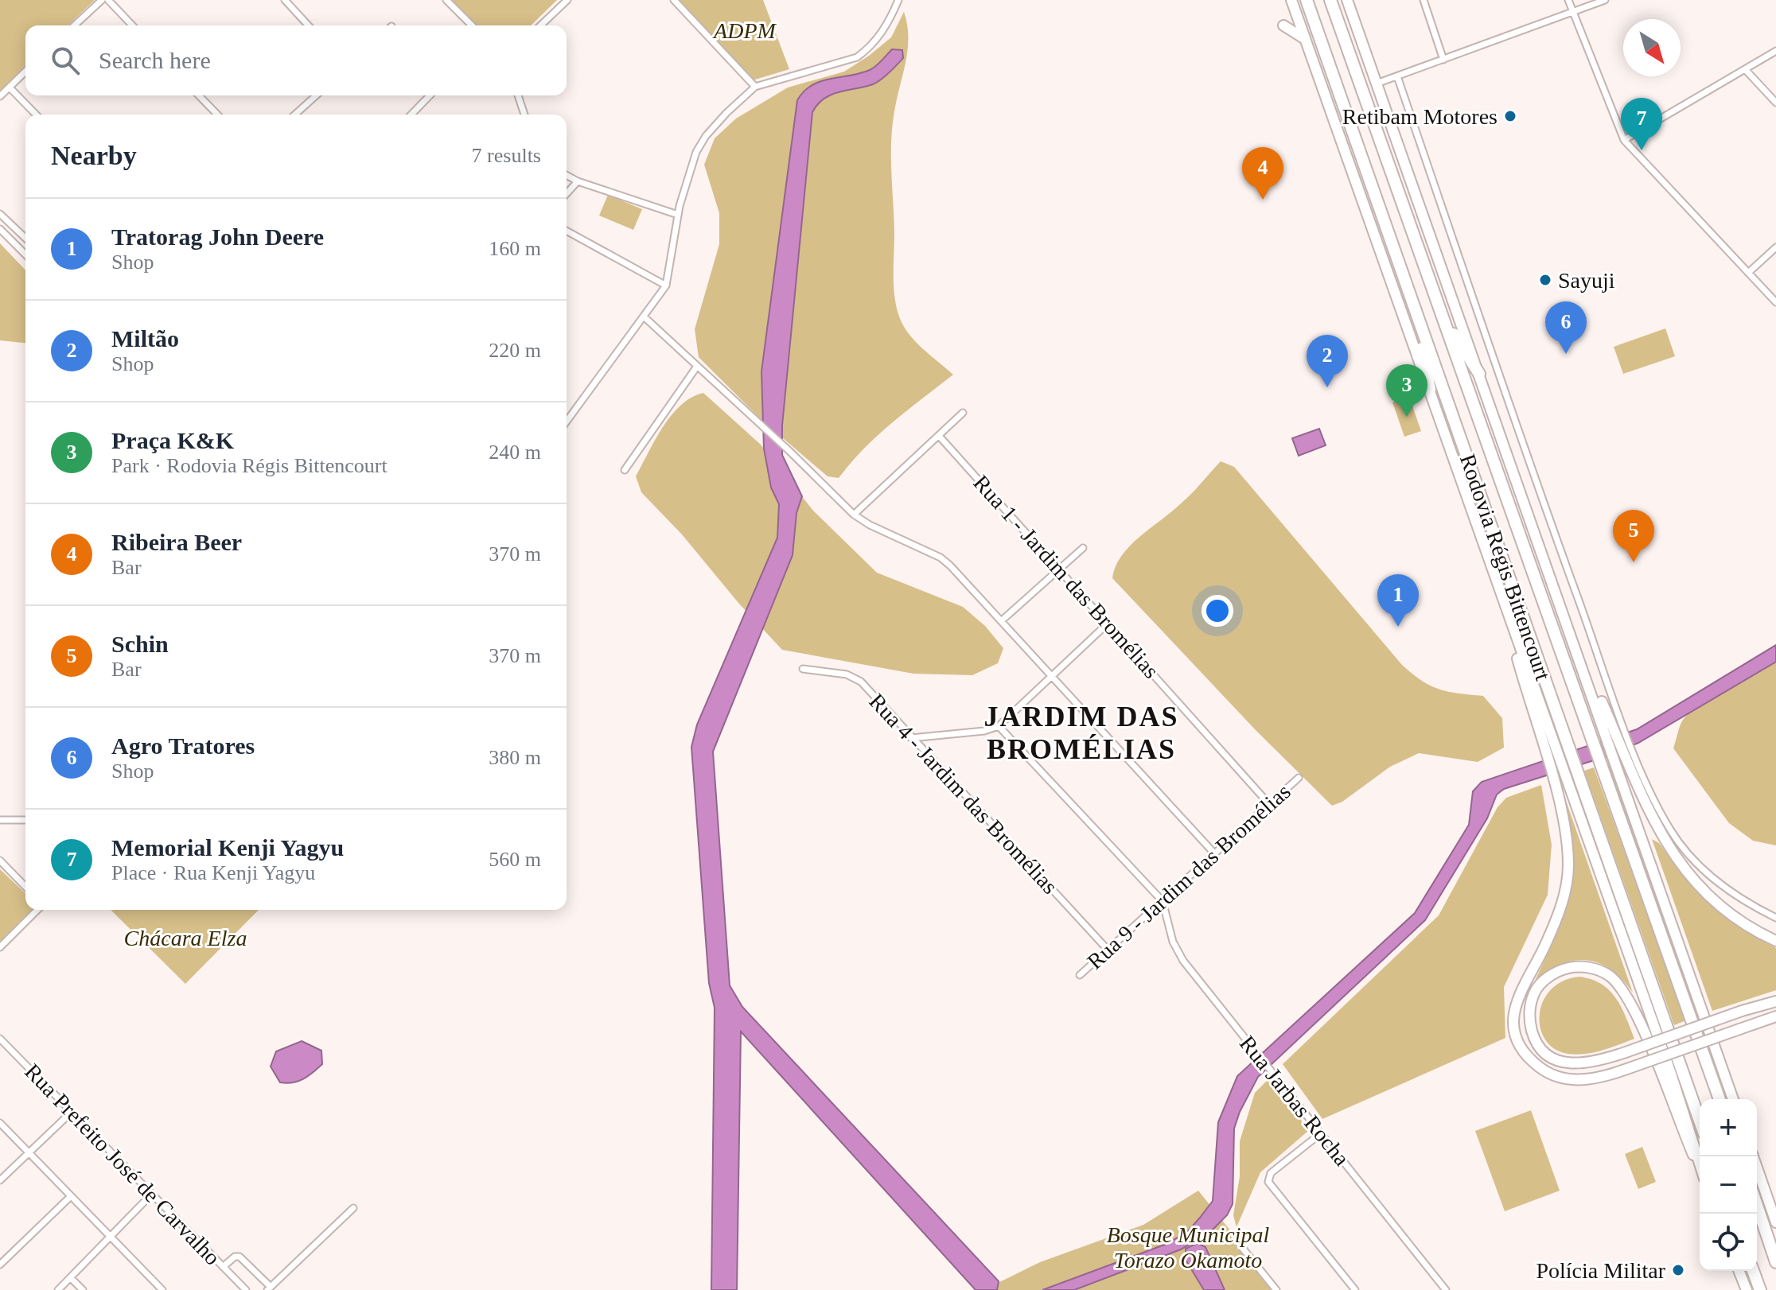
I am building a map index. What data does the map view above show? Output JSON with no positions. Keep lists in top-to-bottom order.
{
  "streets": {
    "highway": ["Rodovia Régis Bittencourt"],
    "street": [
      "Rua 1 - Jardim das Bromélias",
      "Rua 4 - Jardim das Bromélias",
      "Rua 9 - Jardim das Bromélias",
      "Rua Jarbas Rocha",
      "Rua Prefeito José de Carvalho"
    ]
  },
  "crossings": [
    ["Rua 1 - Jardim das Bromélias", "Rua 9 - Jardim das Bromélias"],
    ["Rua 4 - Jardim das Bromélias", "Rua 9 - Jardim das Bromélias"],
    ["Rua 9 - Jardim das Bromélias", "Rua Jarbas Rocha"]
  ],
  "districts": ["JARDIM DAS BROMÉLIAS"],
  "parks": ["ADPM", "Chácara Elza", "Bosque Municipal Torazo Okamoto"],
  "places": ["Retibam Motores", "Sayuji", "Polícia Militar"],
  "north": "bottom right",
  "page": {
    "search": "Search here",
    "pins": [
      "7",
      "4",
      "6",
      "2",
      "3",
      "5",
      "1"
    ],
    "heading": ["Nearby", "7 results"],
    "list": [
      {
        "mark": "1",
        "name": "Tratorag John Deere",
        "note": "Shop",
        "value": "160 m"
      },
      {
        "mark": "2",
        "name": "Miltão",
        "note": "Shop",
        "value": "220 m"
      },
      {
        "mark": "3",
        "name": "Praça K&K",
        "note": "Park · Rodovia Régis Bittencourt",
        "value": "240 m"
      },
      {
        "mark": "4",
        "name": "Ribeira Beer",
        "note": "Bar",
        "value": "370 m"
      },
      {
        "mark": "5",
        "name": "Schin",
        "note": "Bar",
        "value": "370 m"
      },
      {
        "mark": "6",
        "name": "Agro Tratores",
        "note": "Shop",
        "value": "380 m"
      },
      {
        "mark": "7",
        "name": "Memorial Kenji Yagyu",
        "note": "Place · Rua Kenji Yagyu",
        "value": "560 m"
      }
    ],
    "map_buttons": ["+", "−"]
  }
}
